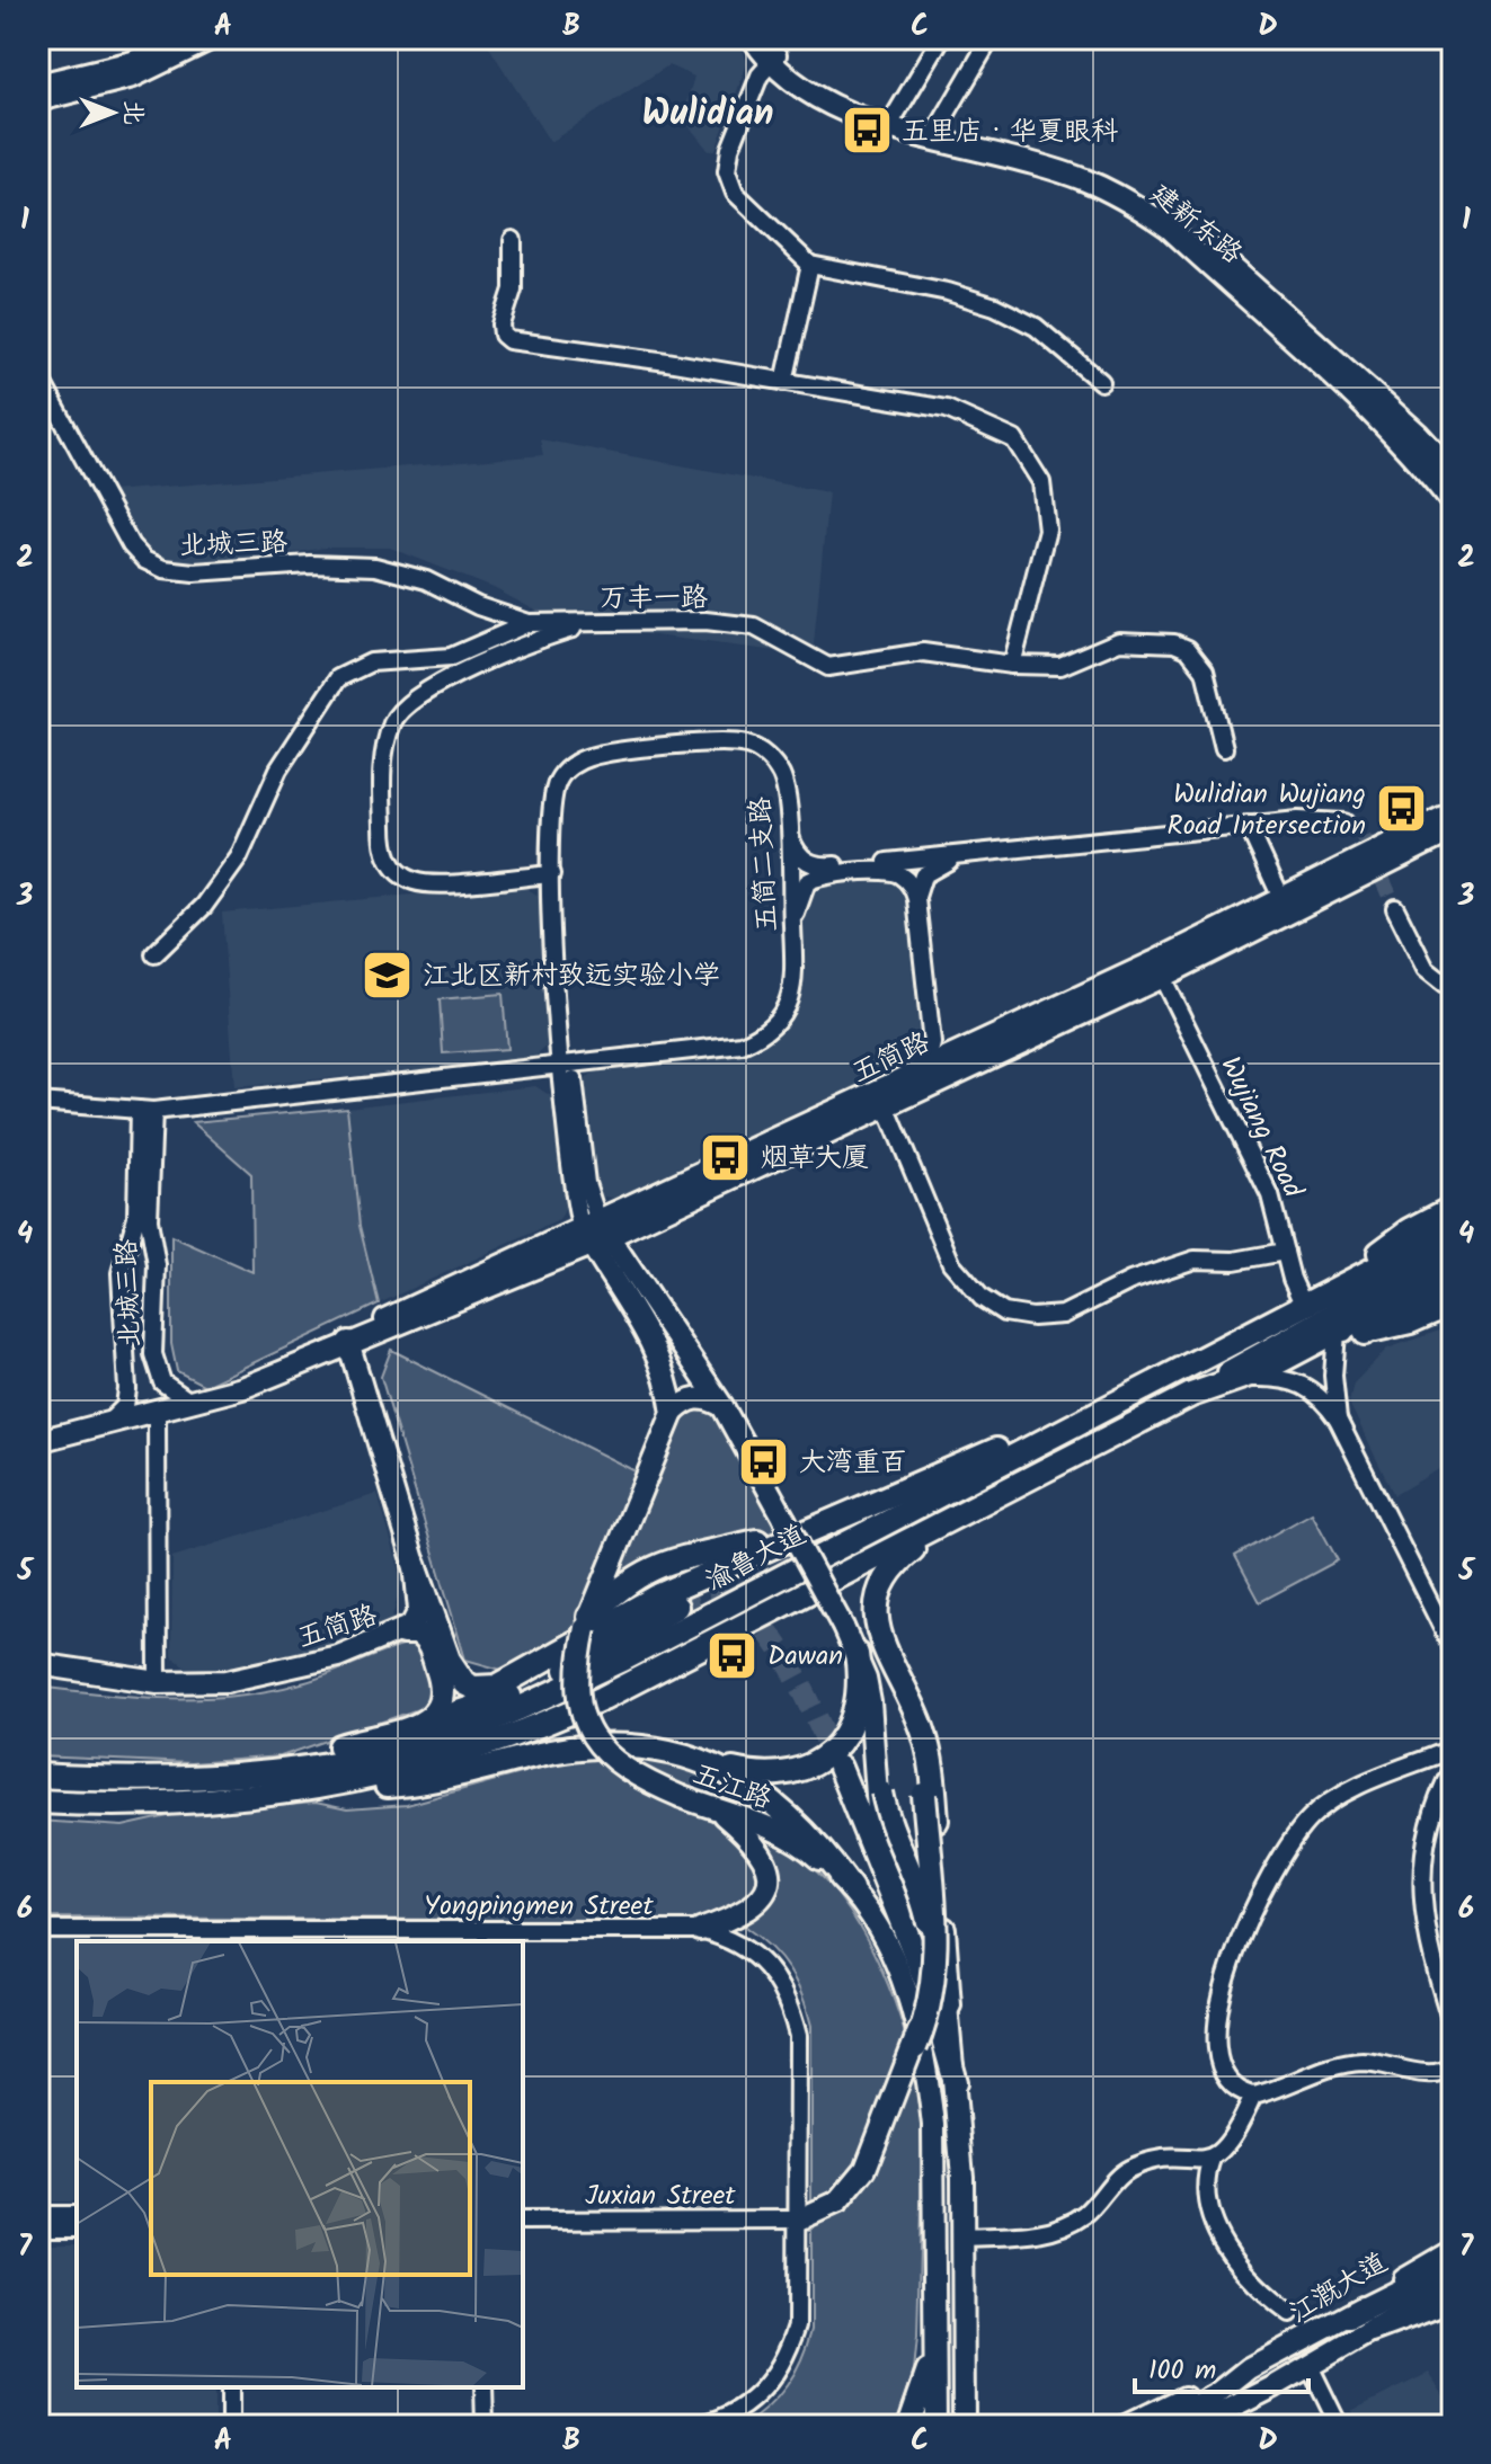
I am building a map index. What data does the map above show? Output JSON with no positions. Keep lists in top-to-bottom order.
{
  "streets": {
    "highway": ["渝鲁大道"],
    "main road": [
      "建新东路",
      "五简路",
      "五江路",
      "江溉大道"
    ],
    "street": [
      "北城三路",
      "万丰一路",
      "五简二支路",
      "Wujiang Road",
      "Yongpingmen Street",
      "Juxian Street"
    ]
  },
  "crossings": [
    ["北城三路", "万丰一路"],
    ["北城三路", "五简路"],
    ["五简二支路", "五简路"],
    ["五简路", "Wujiang Road"],
    ["Wujiang Road", "渝鲁大道"],
    ["Yongpingmen Street", "Juxian Street"]
  ],
  "districts": ["Wulidian"],
  "places": {
    "bus stop": [
      "五里店‧华夏眼科",
      "Wulidian Wujiang Road Intersection",
      "烟草大厦",
      "大湾重百",
      "Dawan"
    ],
    "school or university": ["江北区新村致远实验小学"]
  },
  "scale_bar": "100 m",
  "north": "right",
  "grid": {
    "columns": [
      "A",
      "B",
      "C",
      "D"
    ],
    "rows": [
      "1",
      "2",
      "3",
      "4",
      "5",
      "6",
      "7"
    ]
  }
}
